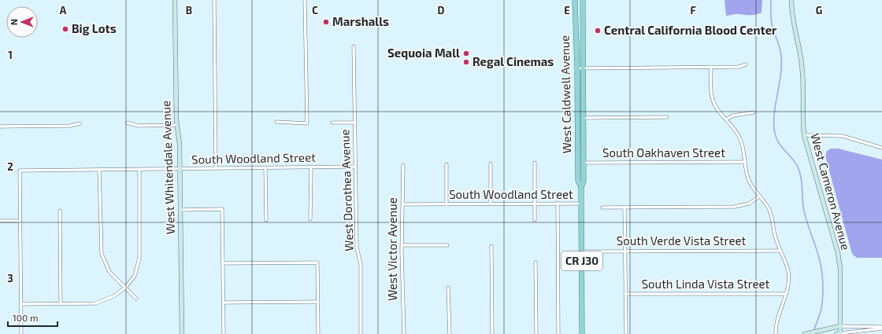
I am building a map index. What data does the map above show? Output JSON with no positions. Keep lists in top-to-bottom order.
{
  "streets": {
    "main road": ["West Caldwell Avenue", "CR J30"],
    "street": [
      "South Oakhaven Street",
      "South Woodland Street",
      "West Whitendale Avenue",
      "West Dorothea Avenue",
      "West Cameron Avenue",
      "South Verde Vista Street",
      "West Victor Avenue",
      "South Linda Vista Street"
    ]
  },
  "crossings": [
    ["West Caldwell Avenue", "South Oakhaven Street"],
    ["West Caldwell Avenue", "South Woodland Street"],
    ["West Caldwell Avenue", "South Verde Vista Street"],
    ["South Woodland Street", "West Whitendale Avenue"],
    ["South Woodland Street", "West Dorothea Avenue"],
    ["South Woodland Street", "West Victor Avenue"]
  ],
  "places": [
    "Marshalls",
    "Big Lots",
    "Central California Blood Center",
    "Sequoia Mall",
    "Regal Cinemas"
  ],
  "scale_bar": "100 m",
  "north": "left",
  "grid": {
    "columns": [
      "A",
      "B",
      "C",
      "D",
      "E",
      "F",
      "G"
    ],
    "rows": ["1", "2", "3"]
  }
}
